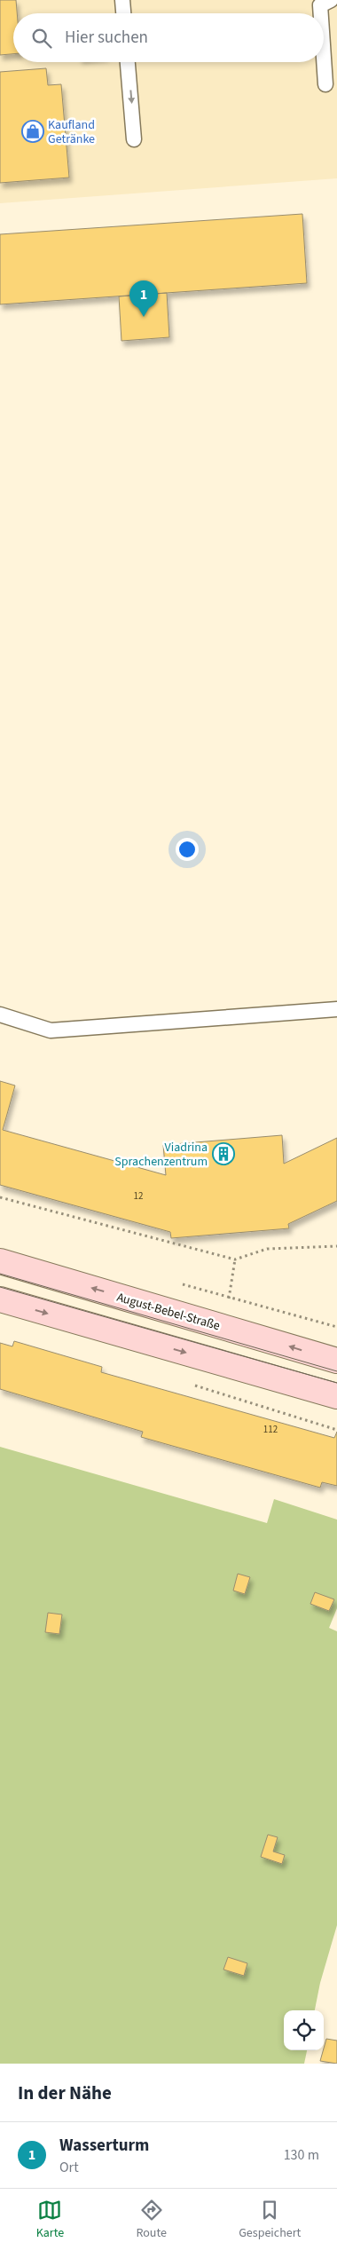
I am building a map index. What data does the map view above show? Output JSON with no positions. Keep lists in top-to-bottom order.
{
  "streets": {
    "street": ["August-Bebel-Straße"]
  },
  "places": {
    "shop": ["Kaufland Getränke"],
    "building": ["Viadrina Sprachenzentrum"]
  },
  "house_numbers": ["12", "112"],
  "page": {
    "search": "Hier suchen",
    "pins": "1",
    "heading": "In der Nähe",
    "list": [
      {
        "mark": "1",
        "name": "Wasserturm",
        "note": "Ort",
        "value": "130 m"
      }
    ],
    "nav": ["Karte", "Route", "Gespeichert"]
  }
}
